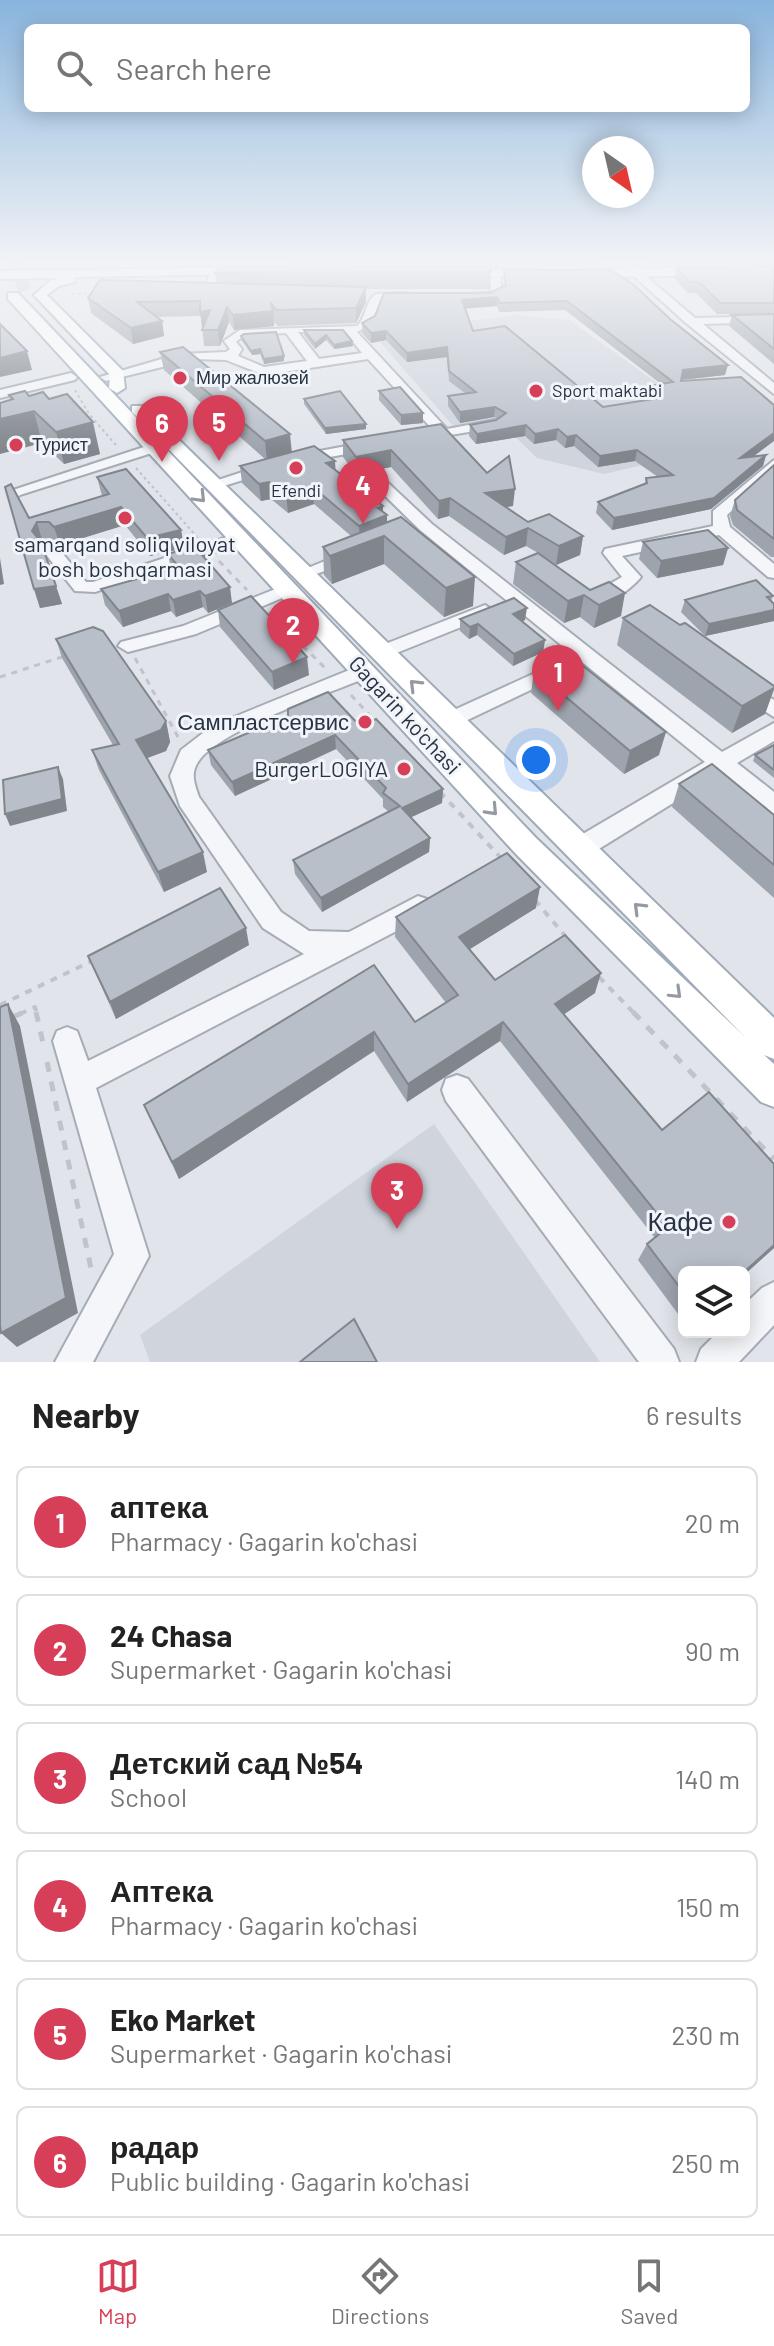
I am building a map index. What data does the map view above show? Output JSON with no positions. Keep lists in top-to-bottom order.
{
  "streets": {
    "main road": ["Gagarin ko'chasi"]
  },
  "places": [
    "Мир жалюзей",
    "Sport maktabi",
    "Турист",
    "Efendi",
    "samarqand soliq viloyat bosh boshqarmasi",
    "Сампластсервис",
    "BurgerLOGIYA",
    "Кафе"
  ],
  "north": "bottom right",
  "page": {
    "search": "Search here",
    "pins": [
      "5",
      "6",
      "4",
      "2",
      "1",
      "3"
    ],
    "heading": ["Nearby", "6 results"],
    "list": [
      {
        "mark": "1",
        "name": "аптека",
        "note": "Pharmacy · Gagarin ko'chasi",
        "value": "20 m"
      },
      {
        "mark": "2",
        "name": "24 Chasa",
        "note": "Supermarket · Gagarin ko'chasi",
        "value": "90 m"
      },
      {
        "mark": "3",
        "name": "Детский сад №54",
        "note": "School",
        "value": "140 m"
      },
      {
        "mark": "4",
        "name": "Аптека",
        "note": "Pharmacy · Gagarin ko'chasi",
        "value": "150 m"
      },
      {
        "mark": "5",
        "name": "Eko Market",
        "note": "Supermarket · Gagarin ko'chasi",
        "value": "230 m"
      },
      {
        "mark": "6",
        "name": "радар",
        "note": "Public building · Gagarin ko'chasi",
        "value": "250 m"
      }
    ],
    "nav": ["Map", "Directions", "Saved"]
  }
}
